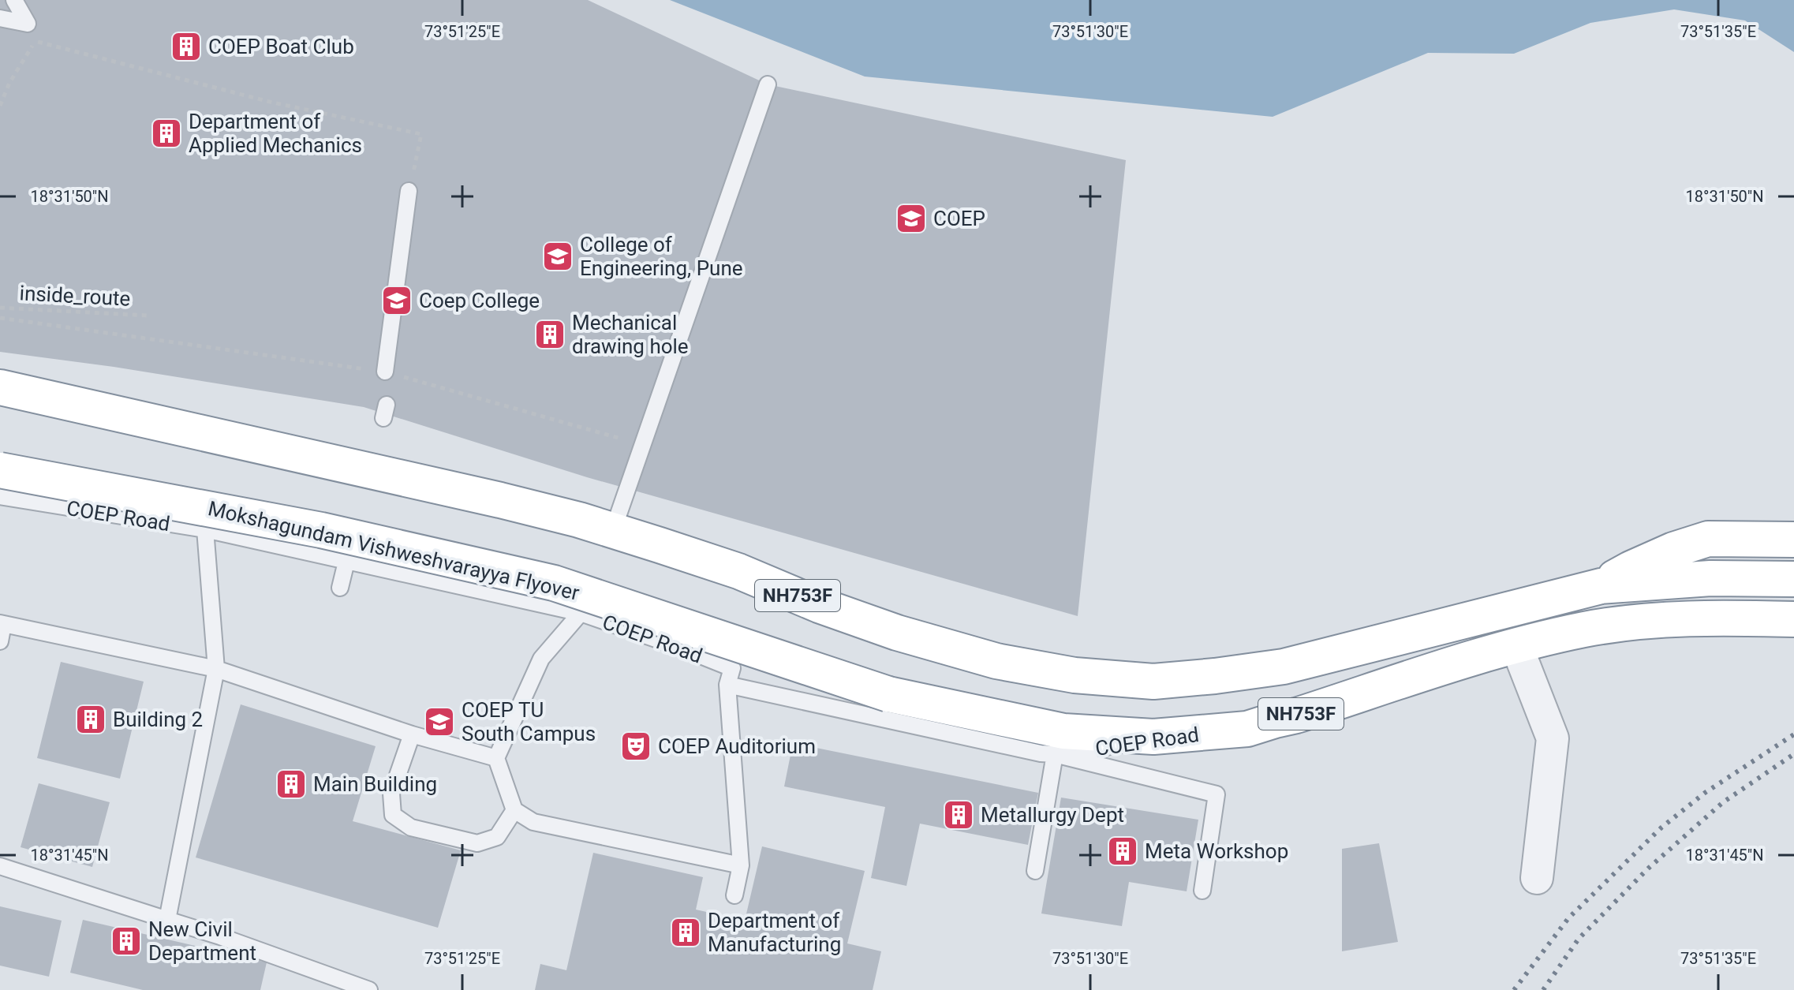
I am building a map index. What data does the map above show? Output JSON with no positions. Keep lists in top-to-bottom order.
{
  "streets": {
    "highway": ["Mokshagundam Vishweshvarayya Flyover", "NH753F"],
    "lane": ["COEP Road"],
    "path": ["inside_route"]
  },
  "crossings": [
    ["COEP Road", "Mokshagundam Vishweshvarayya Flyover"],
    ["COEP Road", "NH753F"],
    ["Mokshagundam Vishweshvarayya Flyover", "NH753F"]
  ],
  "places": {
    "building": [
      "COEP Boat Club",
      "Department of Applied Mechanics",
      "Mechanical drawing hole",
      "Building 2",
      "Main Building",
      "Metallurgy Dept",
      "Meta Workshop",
      "Department of Manufacturing",
      "New Civil Department"
    ],
    "school or university": [
      "COEP",
      "College of Engineering, Pune",
      "Coep College",
      "COEP TU South Campus"
    ],
    "theatre": ["COEP Auditorium"]
  },
  "coordinates": [
    "73°51'25\"E",
    "73°51'30\"E",
    "73°51'35\"E",
    "18°31'50\"N",
    "18°31'45\"N"
  ]
}
